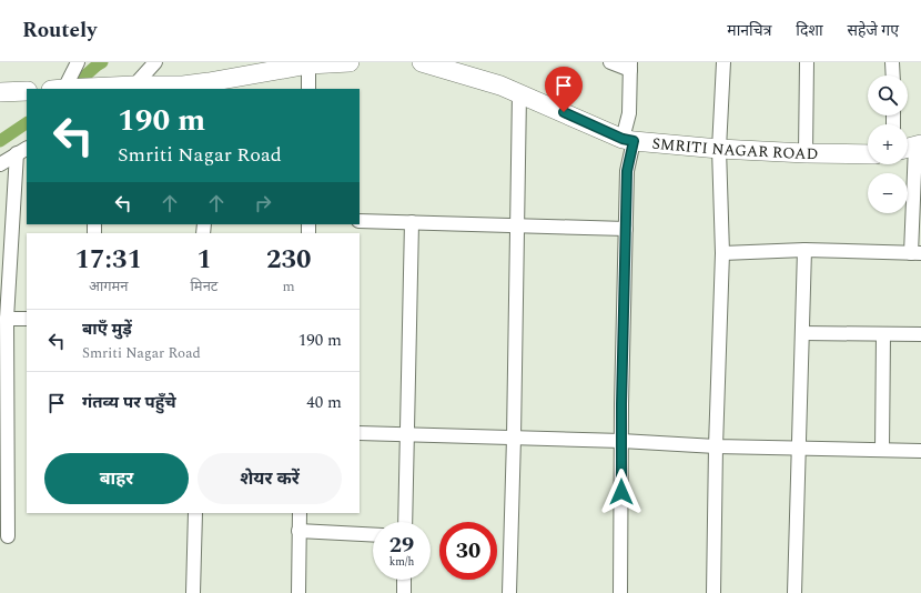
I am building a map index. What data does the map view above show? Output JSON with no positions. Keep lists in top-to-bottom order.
{
  "streets": {
    "main road": ["SMRITI NAGAR ROAD"]
  },
  "page": {
    "header": "Routely",
    "nav": ["मानचित्र", "दिशा", "सहेजे गए"],
    "map_buttons": ["+", "−"],
    "turn": ["190 m", "Smriti Nagar Road"],
    "eta": [
      "17:31",
      "आगमन",
      "1",
      "मिनट",
      "230",
      "m"
    ],
    "list": [
      {
        "name": "बाएँ मुड़ें",
        "note": "Smriti Nagar Road",
        "value": "190 m"
      },
      {
        "name": "गंतव्य पर पहुँचे",
        "value": "40 m"
      }
    ],
    "buttons": ["बाहर", "शेयर करें"],
    "speed": "29 km/h",
    "limit": "30"
  }
}
